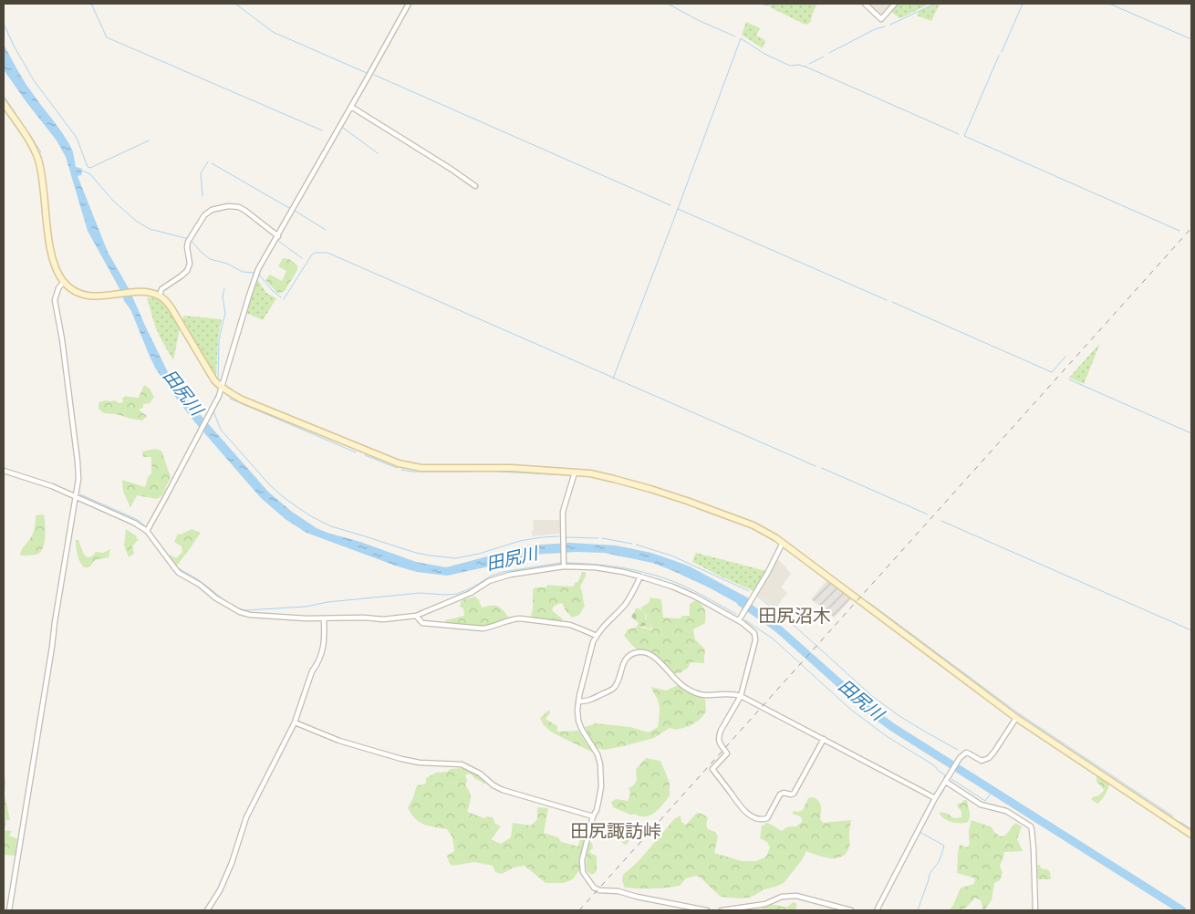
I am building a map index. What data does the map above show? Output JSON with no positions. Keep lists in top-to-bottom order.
{
  "districts": ["田尻沼木", "田尻諏訪峠"],
  "water": ["田尻川"]
}
